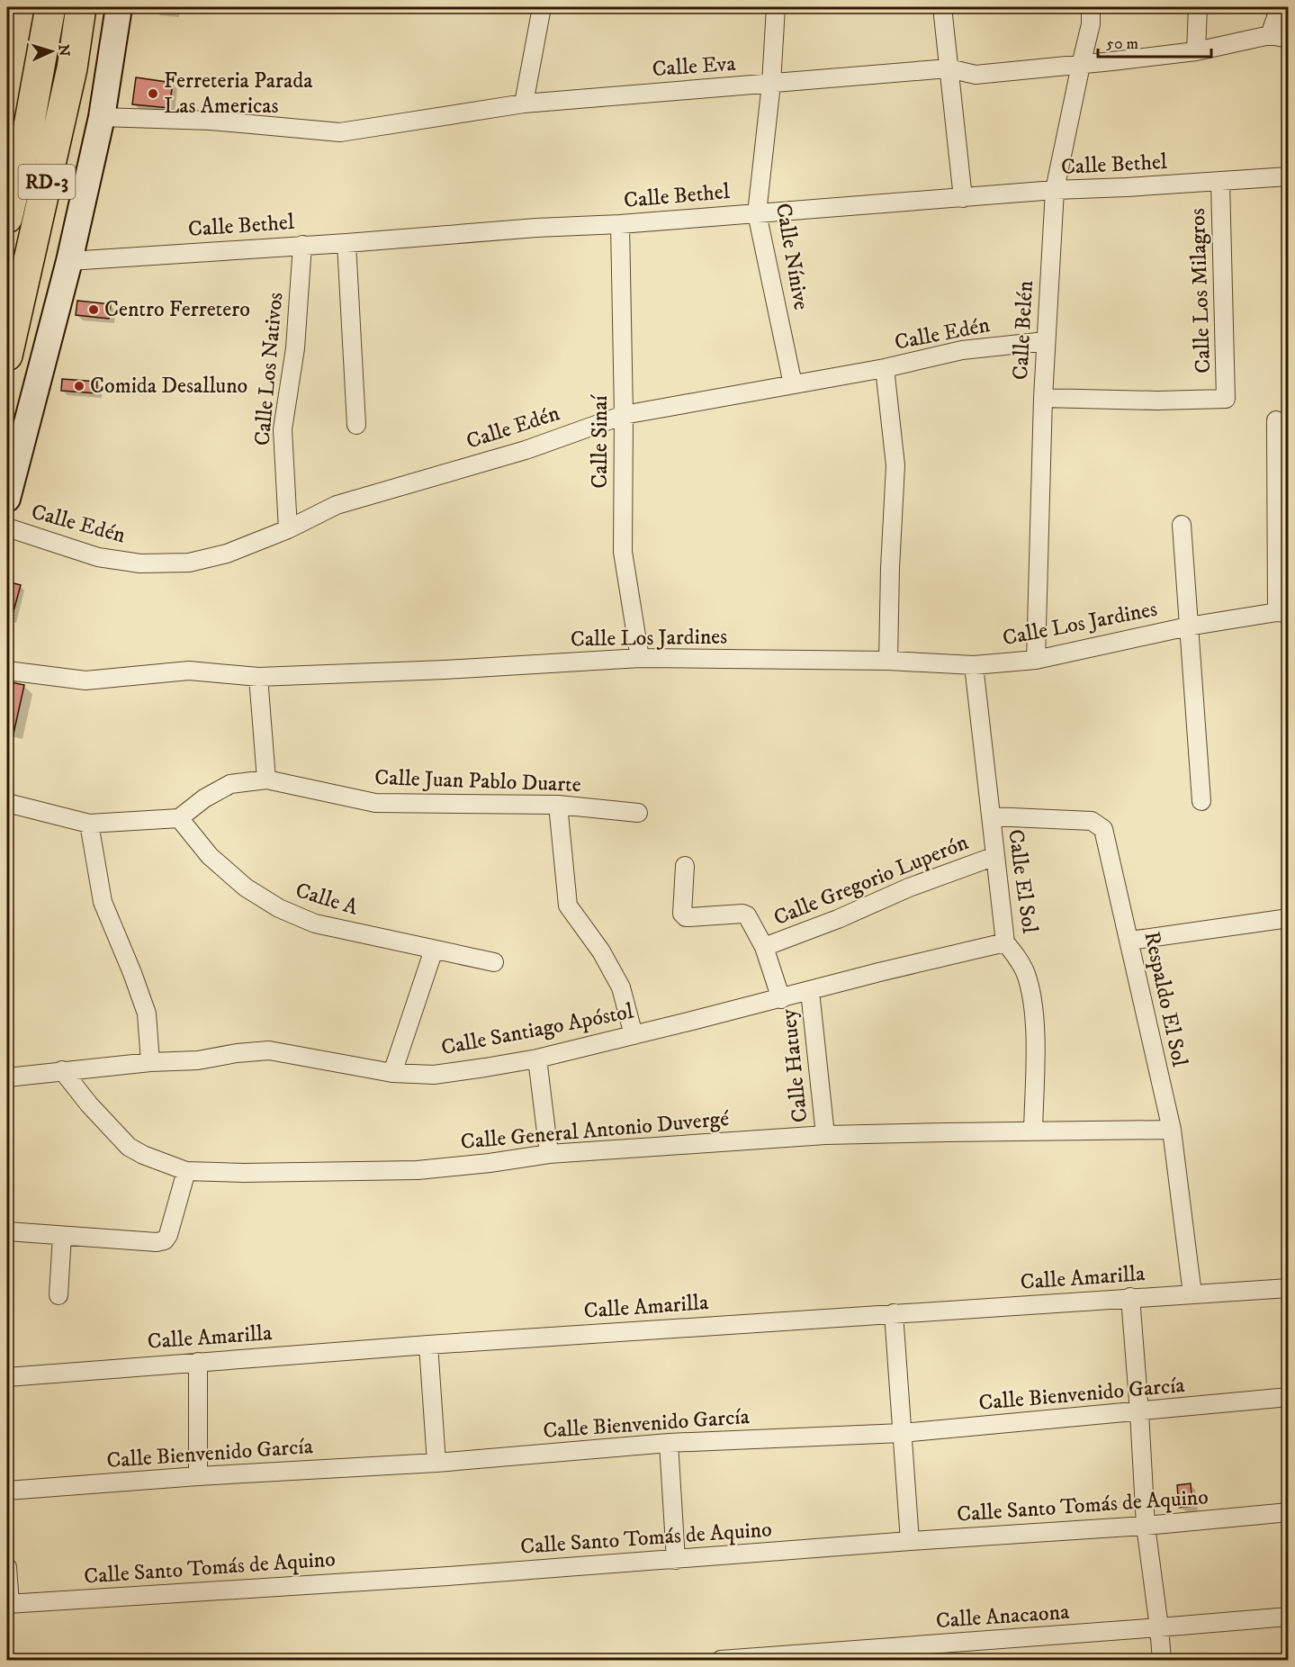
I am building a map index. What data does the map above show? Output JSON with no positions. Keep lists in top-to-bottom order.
{
  "streets": {
    "highway": ["RD-3"],
    "street": [
      "Calle Eva",
      "Calle Bethel",
      "Calle Nínive",
      "Calle Los Milagros",
      "Calle Belén",
      "Calle Edén",
      "Calle Los Nativos",
      "Calle Sinaí",
      "Calle Los Jardines",
      "Calle Juan Pablo Duarte",
      "Calle Gregorio Luperón",
      "Calle El Sol",
      "Calle A",
      "Respaldo El Sol",
      "Calle Santiago Apóstol",
      "Calle Hatuey",
      "Calle General Antonio Duvergé",
      "Calle Amarilla",
      "Calle Bienvenido García",
      "Calle Santo Tomás de Aquino",
      "Calle Anacaona"
    ]
  },
  "crossings": [
    ["Calle Eva", "Calle Nínive"],
    ["Calle Eva", "Calle Belén"],
    ["Calle Bethel", "Calle Nínive"],
    ["Calle Bethel", "Calle Los Milagros"],
    ["Calle Bethel", "Calle Belén"],
    ["Calle Bethel", "Calle Los Nativos"],
    ["Calle Bethel", "Calle Sinaí"],
    ["Calle Nínive", "Calle Edén"],
    ["Calle Los Milagros", "Calle Belén"],
    ["Calle Belén", "Calle Edén"],
    ["Calle Belén", "Calle Los Jardines"],
    ["Calle Edén", "Calle Los Nativos"],
    ["Calle Edén", "Calle Sinaí"],
    ["Calle Sinaí", "Calle Los Jardines"],
    ["Calle Los Jardines", "Calle El Sol"],
    ["Calle Juan Pablo Duarte", "Calle A"],
    ["Calle Gregorio Luperón", "Calle El Sol"],
    ["Calle El Sol", "Respaldo El Sol"],
    ["Calle El Sol", "Calle Santiago Apóstol"],
    ["Calle El Sol", "Calle General Antonio Duvergé"],
    ["Respaldo El Sol", "Calle General Antonio Duvergé"],
    ["Respaldo El Sol", "Calle Amarilla"],
    ["Calle Santiago Apóstol", "Calle Hatuey"],
    ["Calle Santiago Apóstol", "Calle General Antonio Duvergé"],
    ["Calle Hatuey", "Calle General Antonio Duvergé"]
  ],
  "places": ["Ferreteria Parada Las Americas", "Centro Ferretero", "Comida Desalluno"],
  "scale_bar": "50 m",
  "north": "right"
}
